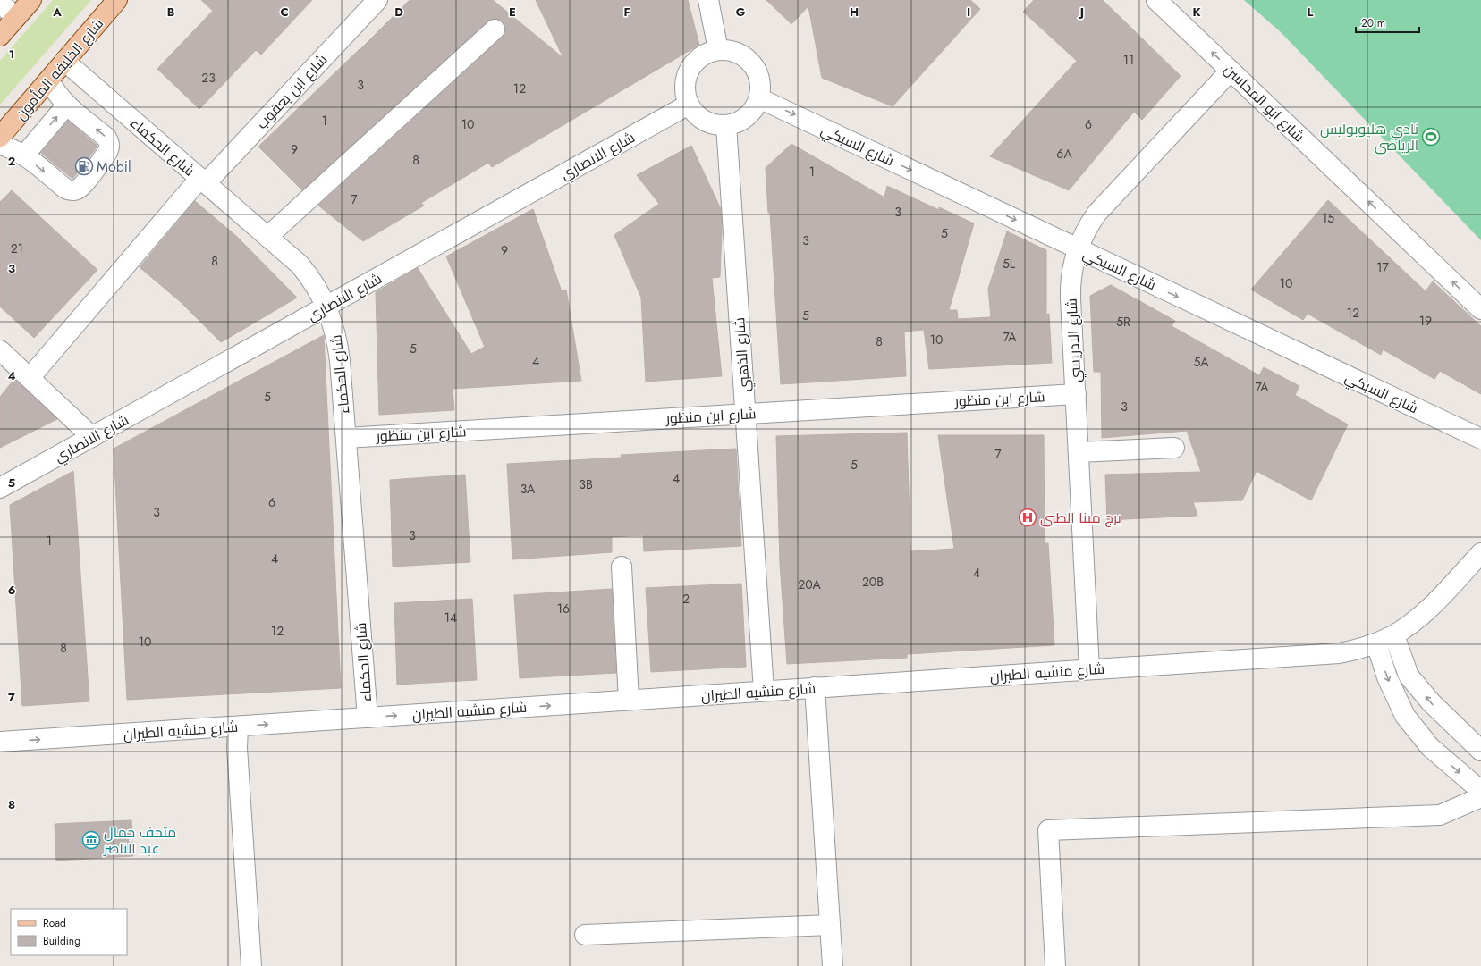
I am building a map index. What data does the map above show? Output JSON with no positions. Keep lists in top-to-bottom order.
{
  "streets": {
    "main road": ["شارع الخليفه المأمون"],
    "street": [
      "شارع ابن يعقوب",
      "شارع ابو المحاسن",
      "شارع السبكي",
      "شارع الحكماء",
      "شارع الانصاري",
      "شارع الادريسي",
      "شارع الذهبي",
      "شارع ابن منظور",
      "شارع منشيه الطيران"
    ]
  },
  "crossings": [
    ["شارع الخليفه المأمون", "شارع الحكماء"],
    ["شارع ابن يعقوب", "شارع الحكماء"],
    ["شارع ابو المحاسن", "شارع الادريسي"],
    ["شارع السبكي", "شارع الانصاري"],
    ["شارع السبكي", "شارع الادريسي"],
    ["شارع السبكي", "شارع الذهبي"],
    ["شارع الحكماء", "شارع الانصاري"],
    ["شارع الحكماء", "شارع ابن منظور"],
    ["شارع الحكماء", "شارع منشيه الطيران"],
    ["شارع الانصاري", "شارع الذهبي"],
    ["شارع الادريسي", "شارع ابن منظور"],
    ["شارع الادريسي", "شارع منشيه الطيران"],
    ["شارع الذهبي", "شارع ابن منظور"],
    ["شارع الذهبي", "شارع منشيه الطيران"]
  ],
  "one_way": ["شارع ابو المحاسن", "شارع السبكي", "شارع منشيه الطيران"],
  "places": {
    "sports": ["نادي هليوبوليس الرياضي"],
    "fuel station": ["Mobil"],
    "hospital": ["برج مينا الطبى"],
    "museum": ["متحف جمال عبد الناصر"]
  },
  "house_numbers": [
    "11",
    "23",
    "3",
    "12",
    "1",
    "10",
    "6",
    "9",
    "6A",
    "8",
    "1",
    "7",
    "3",
    "15",
    "5",
    "3",
    "21",
    "9",
    "8",
    "5L",
    "17",
    "10",
    "12",
    "5",
    "19",
    "5R",
    "7A",
    "10",
    "8",
    "5",
    "4",
    "5A",
    "7A",
    "5",
    "3",
    "7",
    "5",
    "4",
    "3B",
    "3A",
    "6",
    "3",
    "3",
    "1",
    "4",
    "4",
    "20B",
    "20A",
    "2",
    "16",
    "14",
    "12",
    "10",
    "8"
  ],
  "legend": ["Road", "Building"],
  "scale_bar": "20 m",
  "grid": {
    "columns": [
      "A",
      "B",
      "C",
      "D",
      "E",
      "F",
      "G",
      "H",
      "I",
      "J",
      "K",
      "L"
    ],
    "rows": [
      "1",
      "2",
      "3",
      "4",
      "5",
      "6",
      "7",
      "8"
    ]
  }
}
